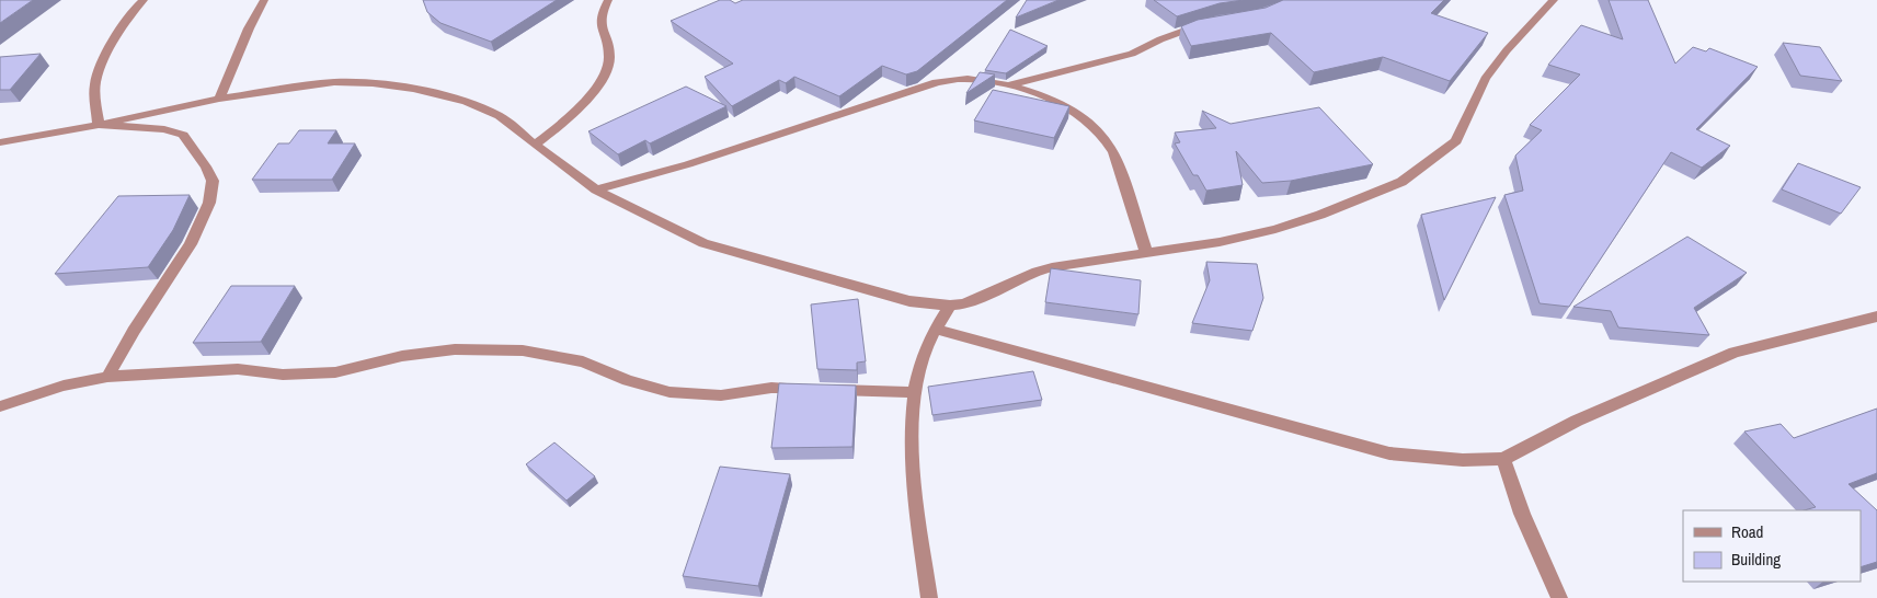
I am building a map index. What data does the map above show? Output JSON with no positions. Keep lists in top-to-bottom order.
{
  "legend": ["Road", "Building"]
}
